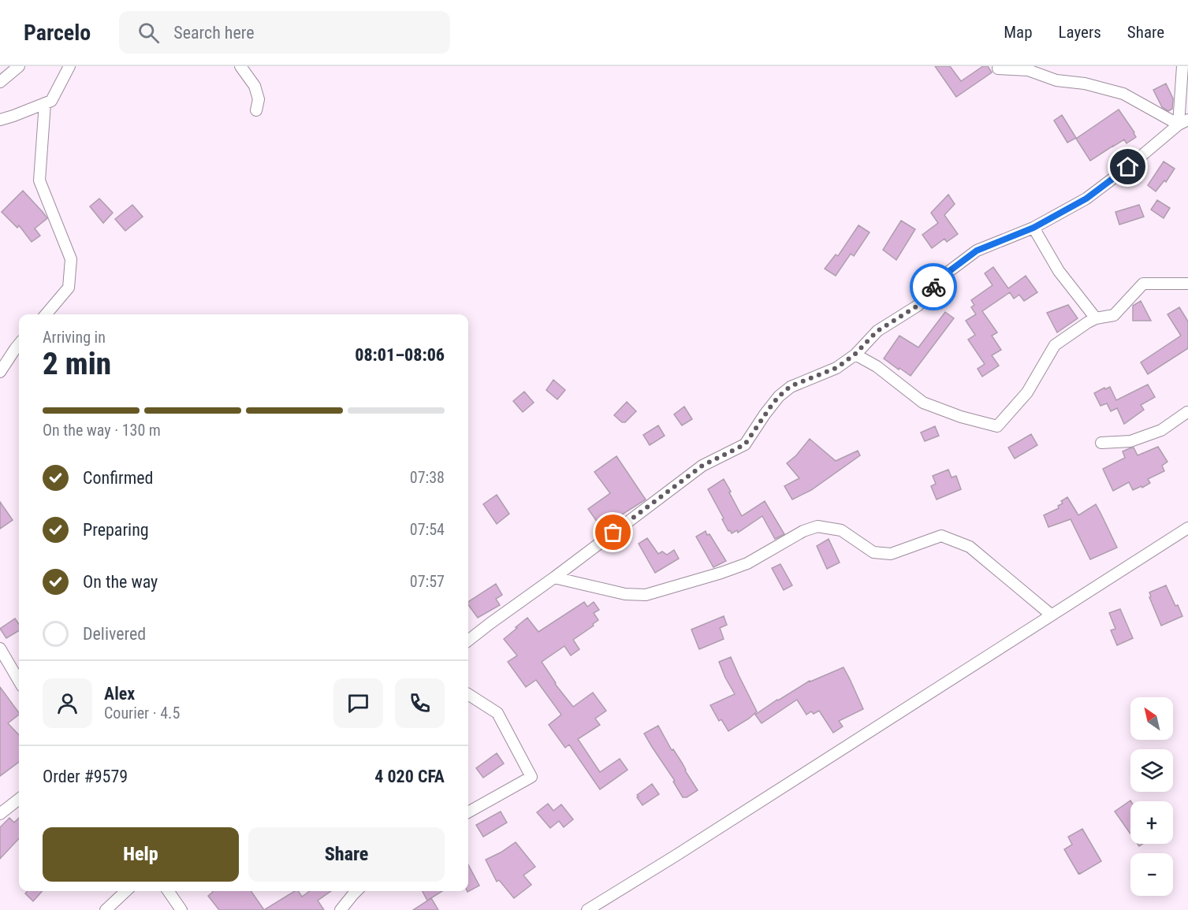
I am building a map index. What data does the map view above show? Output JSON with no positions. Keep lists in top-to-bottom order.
{
  "north": "top left",
  "page": {
    "header": "Parcelo",
    "search": "Search here",
    "nav": ["Map", "Layers", "Share"],
    "heading": ["2 min", "Arriving in", "08:01–08:06"],
    "panel": [
      "Alex",
      "Courier · 4.5",
      "Order #9579",
      "4 020 CFA"
    ],
    "bar": "On the way · 130 m",
    "list": [
      ["Confirmed", "07:38"],
      ["Preparing", "07:54"],
      ["On the way", "07:57"],
      "Delivered"
    ],
    "map_buttons": ["+", "−"],
    "buttons": ["Help", "Share"]
  }
}
